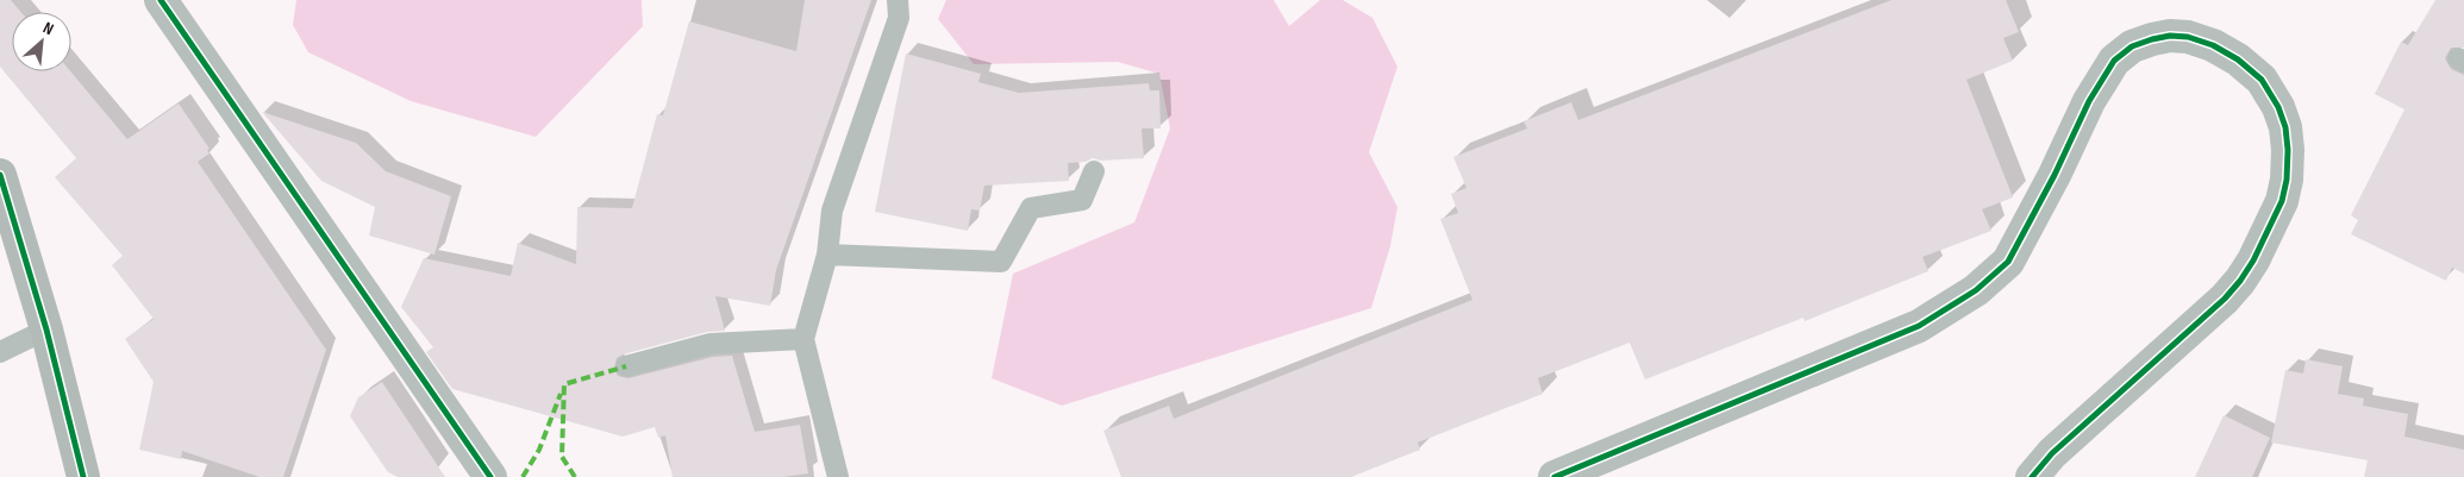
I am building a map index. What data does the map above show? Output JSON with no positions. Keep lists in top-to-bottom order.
{
  "north": "top right"
}
